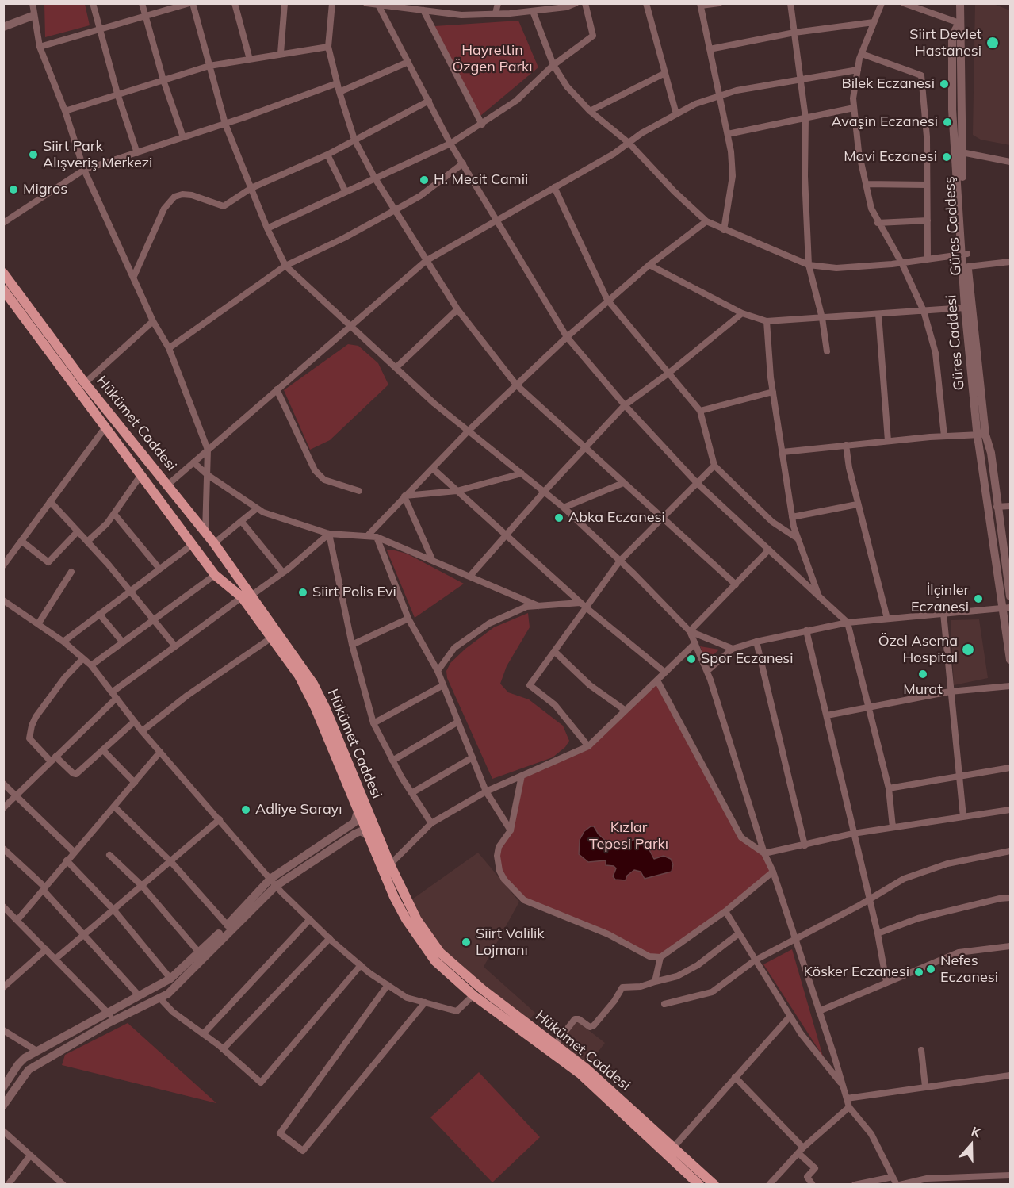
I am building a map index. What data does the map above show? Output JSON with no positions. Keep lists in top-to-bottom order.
{
  "streets": {
    "main road": ["Hükümet Caddesi"],
    "street": ["Güres Caddesş", "Güres Caddesi"]
  },
  "crossings": [
    ["Güres Caddesş", "Güres Caddesi"]
  ],
  "parks": ["Hayrettin Özgen Parkı", "Kızlar Tepesi Parkı"],
  "places": [
    "Siirt Devlet Hastanesi",
    "Bilek Eczanesi",
    "Avaşin Eczanesi",
    "Siirt Park Alışveriş Merkezi",
    "Mavi Eczanesi",
    "H. Mecit Camii",
    "Migros",
    "Abka Eczanesi",
    "Siirt Polis Evi",
    "İlçinler Eczanesi",
    "Özel Asema Hospital",
    "Spor Eczanesi",
    "Murat",
    "Adliye Sarayı",
    "Siirt Valilik Lojmanı",
    "Nefes Eczanesi",
    "Kösker Eczanesi"
  ],
  "north": "top"
}
